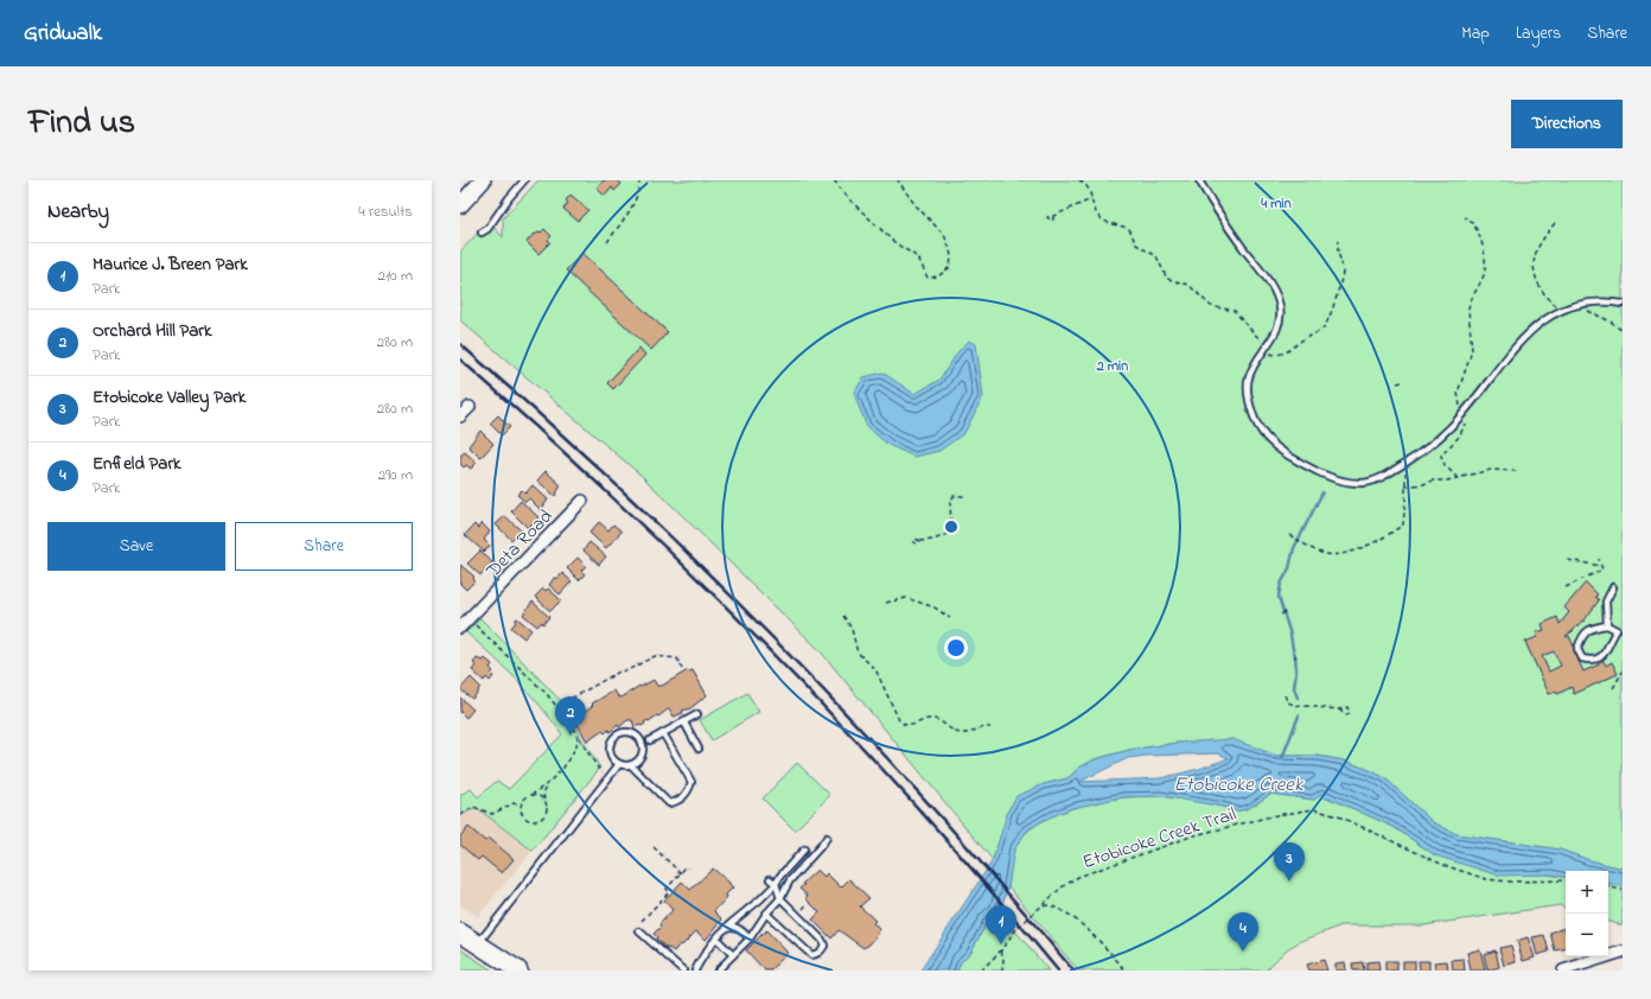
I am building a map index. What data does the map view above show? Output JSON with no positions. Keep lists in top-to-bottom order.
{
  "streets": {
    "street": ["Deta Road"],
    "path": ["Etobicoke Creek Trail"]
  },
  "water": ["Etobicoke Creek"],
  "page": {
    "header": "Gridwalk",
    "nav": ["Map", "Layers", "Share"],
    "title": "Find us",
    "buttons": [
      "Directions",
      ["Save", "Share"]
    ],
    "heading": ["Nearby", "4 results"],
    "list": [
      {
        "mark": "1",
        "name": "Maurice J. Breen Park",
        "note": "Park",
        "value": "210 m"
      },
      {
        "mark": "2",
        "name": "Orchard Hill Park",
        "note": "Park",
        "value": "280 m"
      },
      {
        "mark": "3",
        "name": "Etobicoke Valley Park",
        "note": "Park",
        "value": "280 m"
      },
      {
        "mark": "4",
        "name": "Enfield Park",
        "note": "Park",
        "value": "290 m"
      }
    ],
    "pins": [
      "2",
      "3",
      "1",
      "4"
    ],
    "map_buttons": ["+", "−"]
  },
  "rings": ["4 min", "2 min"]
}
